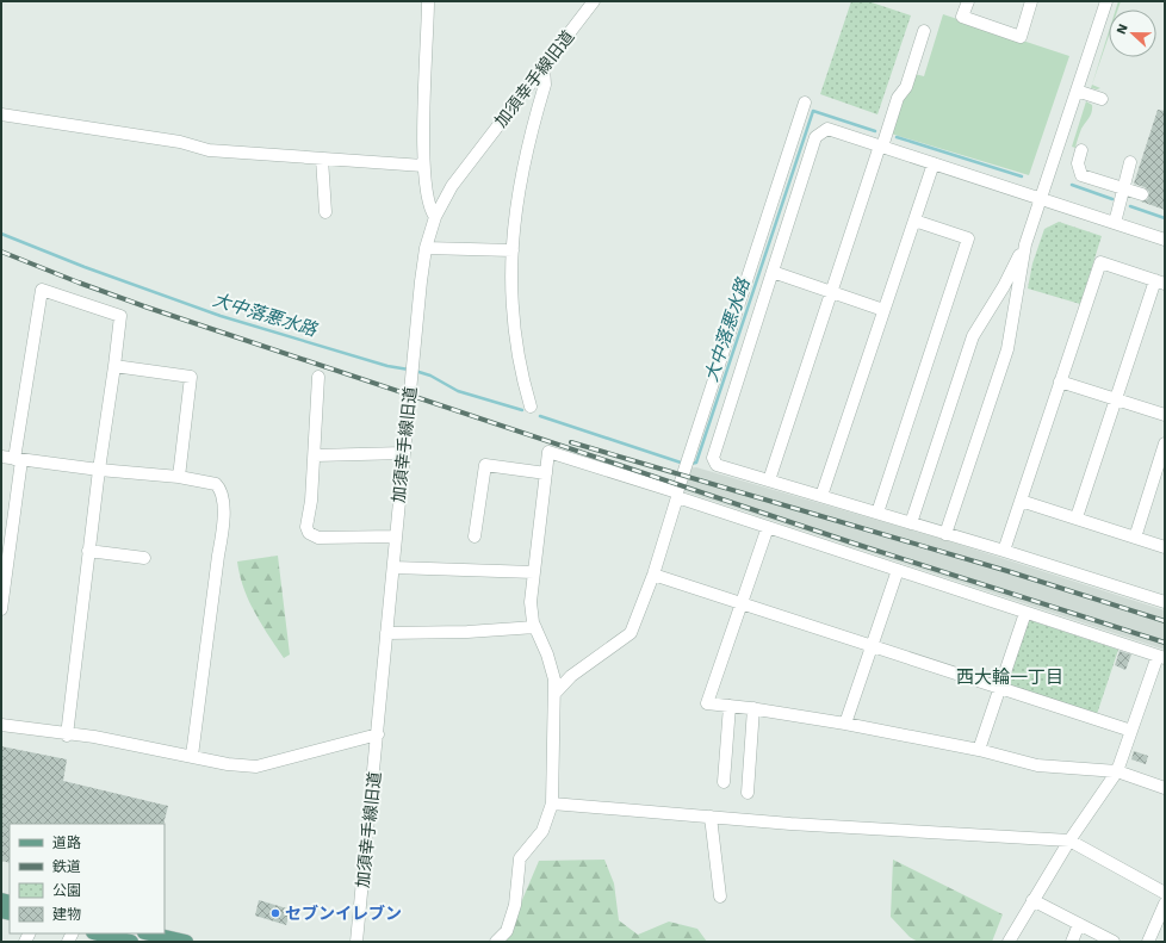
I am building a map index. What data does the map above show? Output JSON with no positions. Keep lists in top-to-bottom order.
{
  "streets": {
    "street": ["加須幸手線旧道"]
  },
  "districts": ["西大輪一丁目"],
  "water": ["大中落悪水路"],
  "places": ["セブンイレブン"],
  "legend": [
    "道路",
    "鉄道",
    "公園",
    "建物"
  ],
  "north": "left"
}
